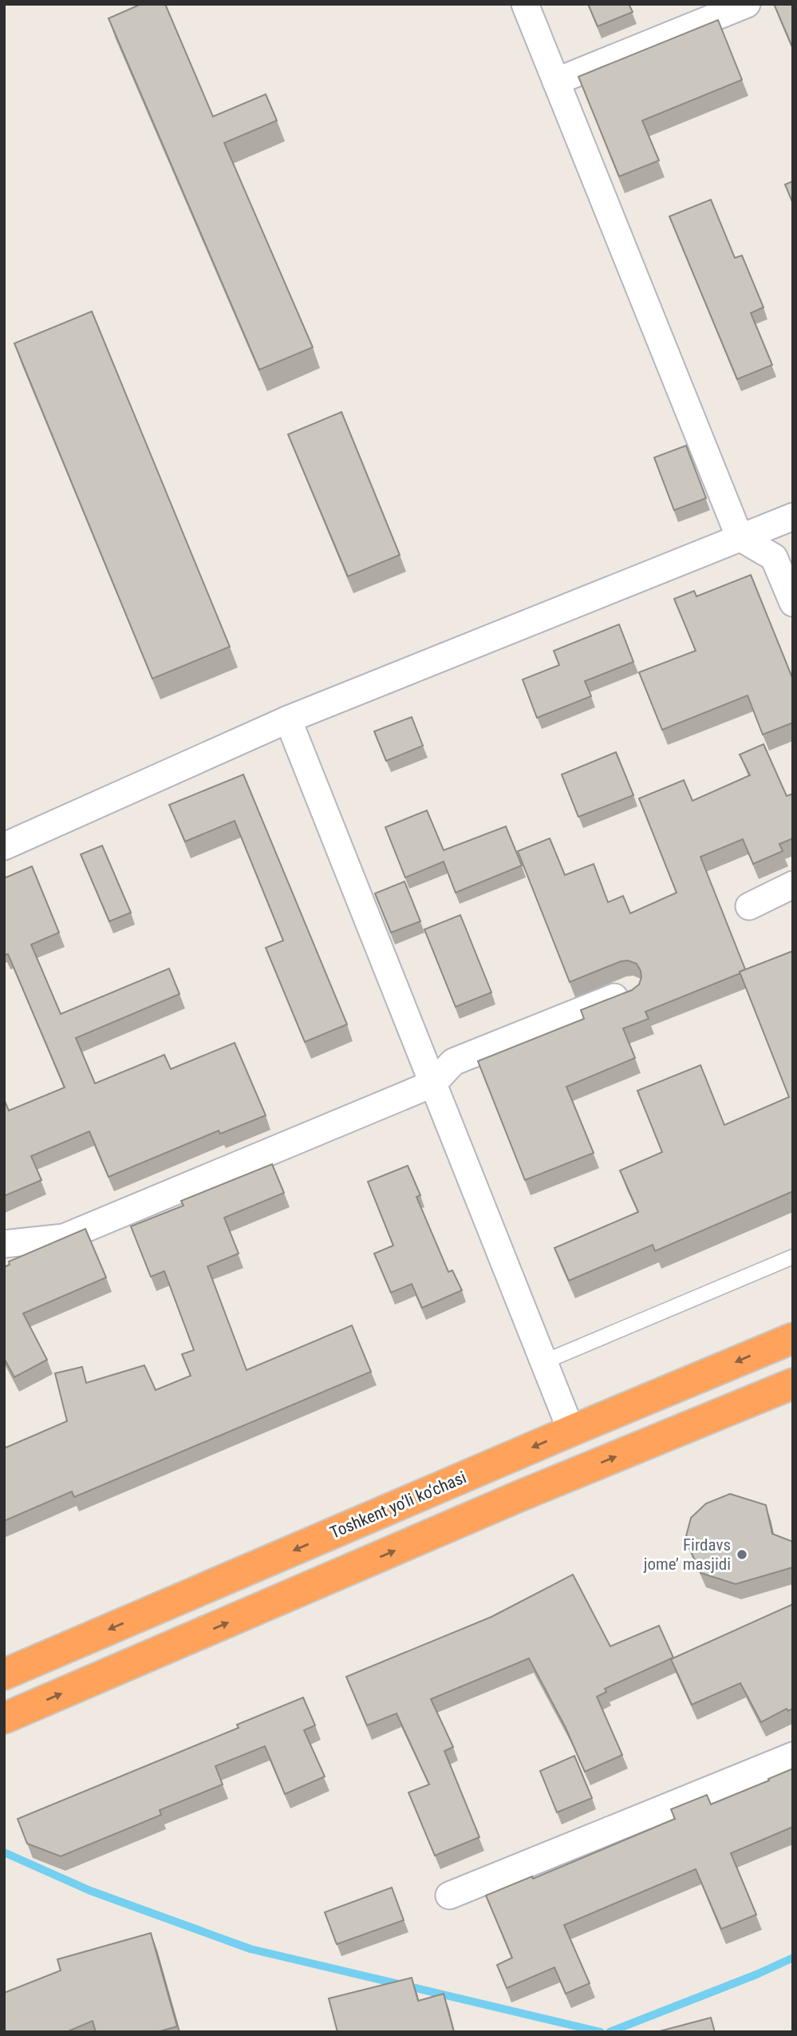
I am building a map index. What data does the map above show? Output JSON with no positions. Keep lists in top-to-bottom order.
{
  "streets": {
    "highway": ["Toshkent yo‘li ko‘chasi"]
  },
  "places": ["Firdavs jome’ masjidi"]
}
